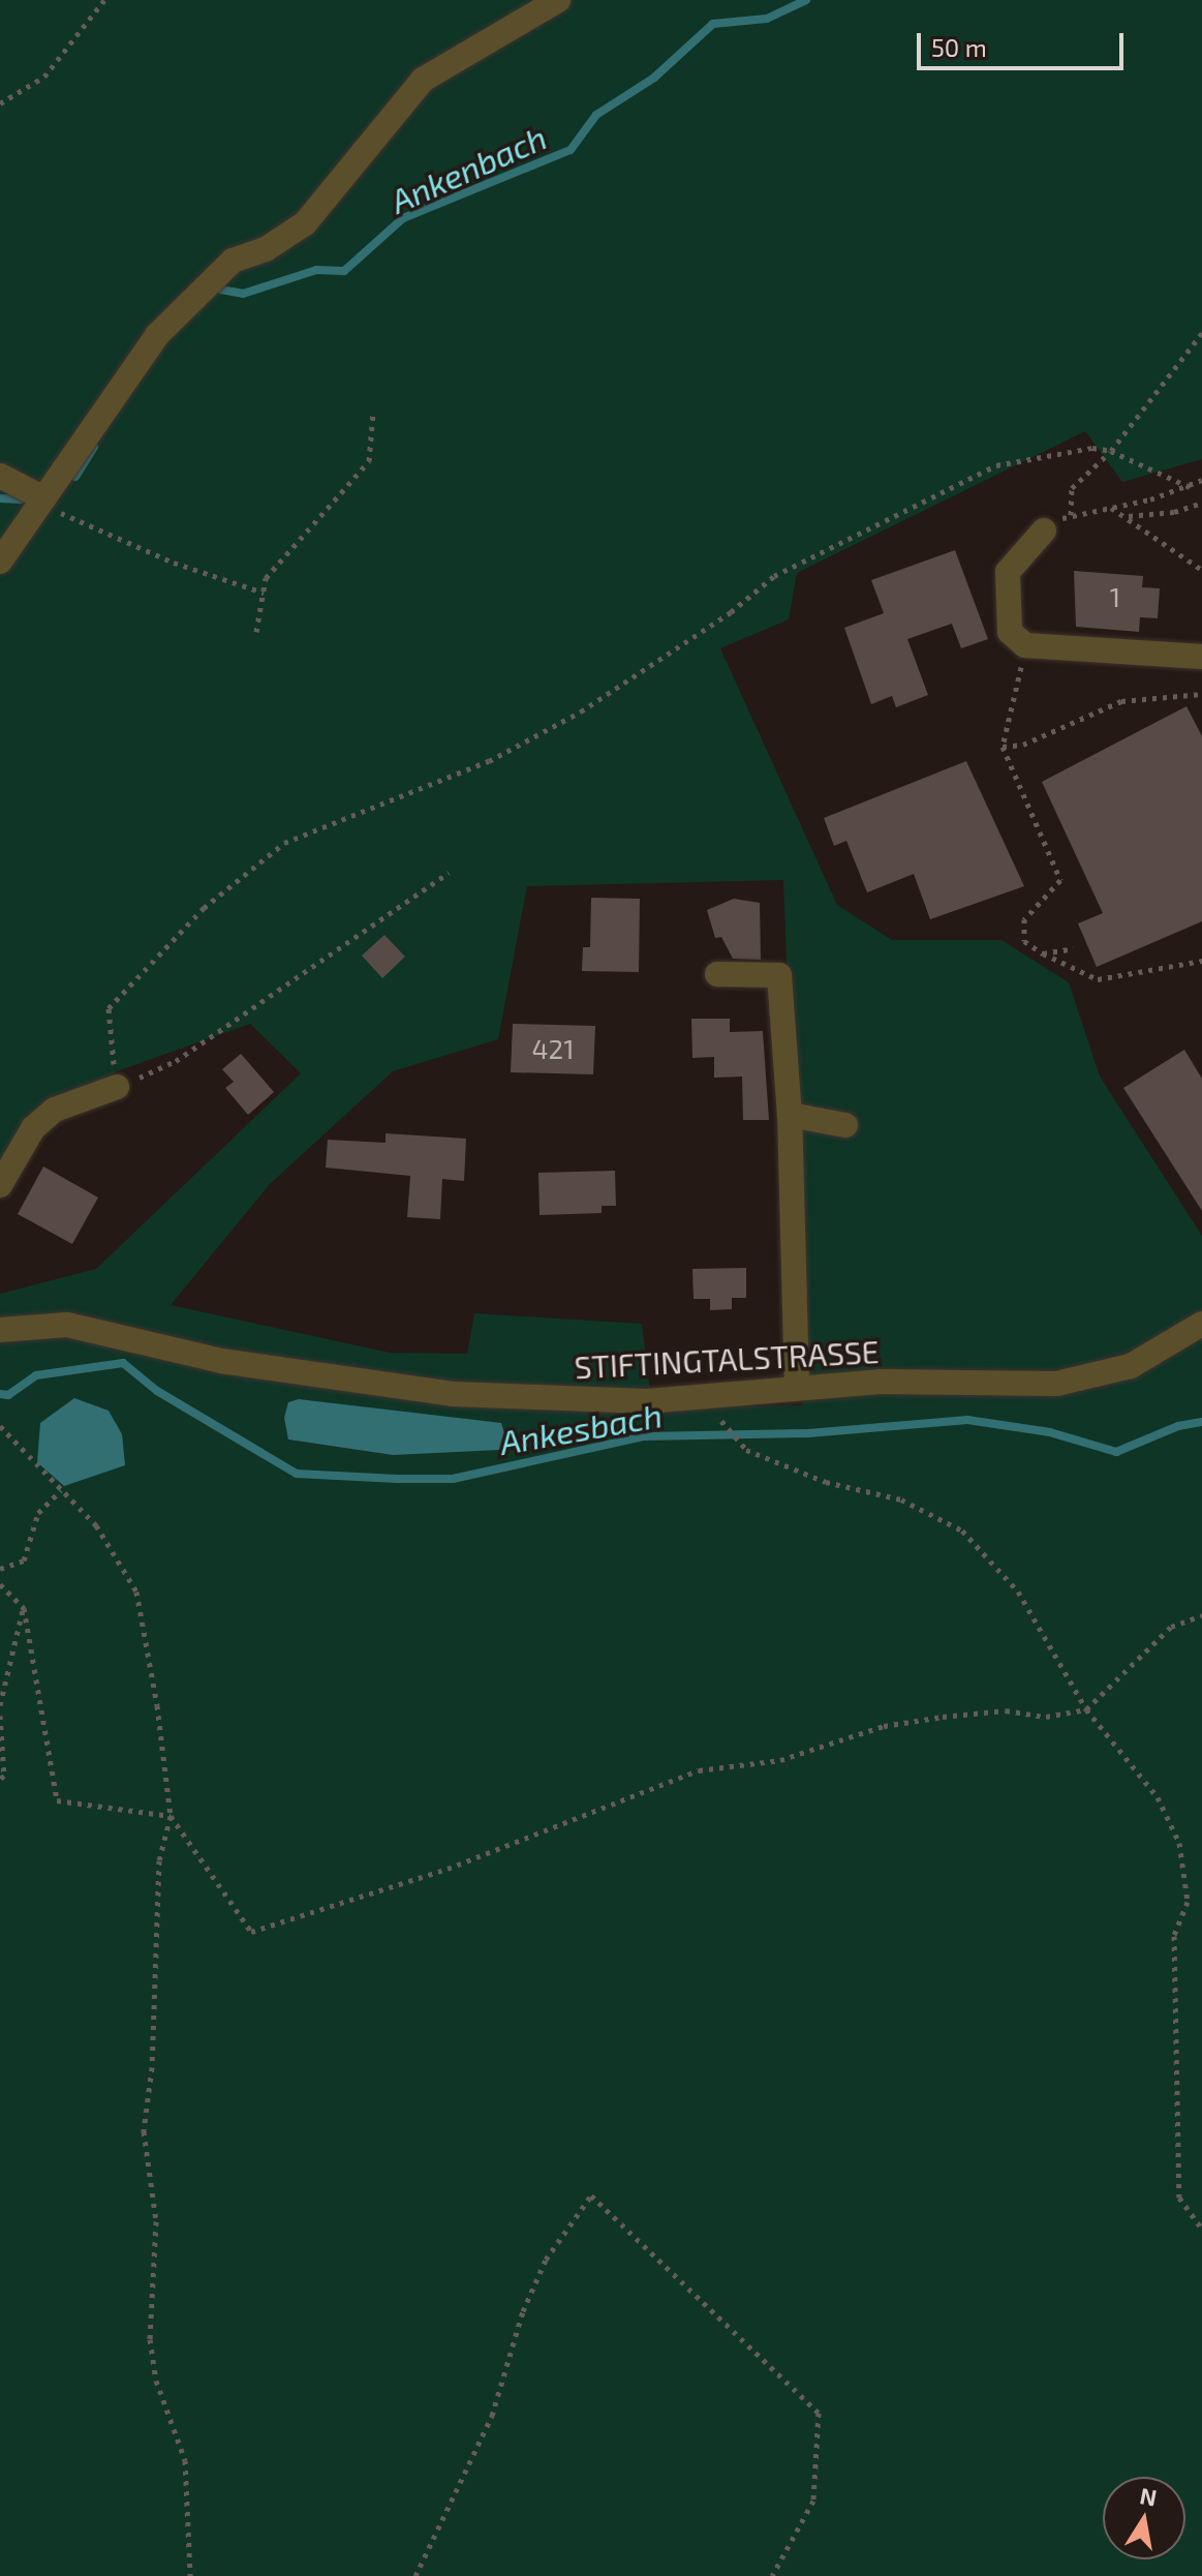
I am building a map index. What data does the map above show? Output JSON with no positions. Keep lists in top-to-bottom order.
{
  "streets": {
    "street": ["STIFTINGTALSTRASSE"]
  },
  "water": ["Ankenbach", "Ankesbach"],
  "house_numbers": ["1", "421"],
  "scale_bar": "50 m",
  "north": "top"
}
